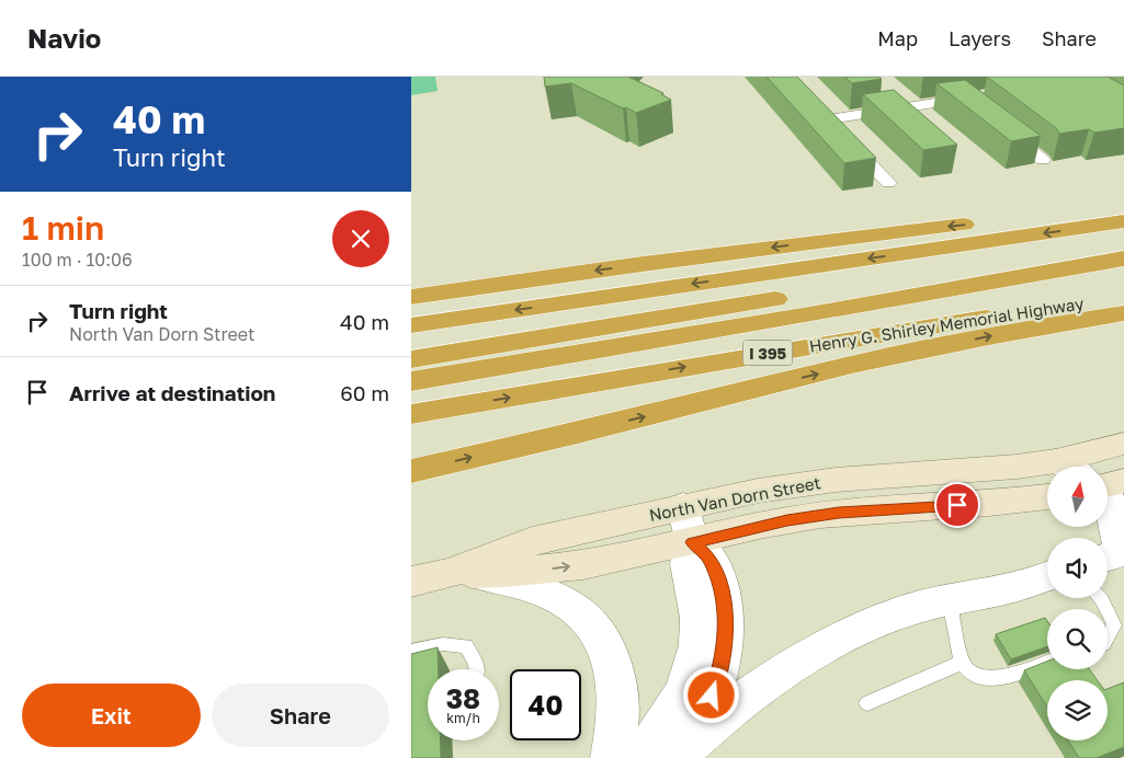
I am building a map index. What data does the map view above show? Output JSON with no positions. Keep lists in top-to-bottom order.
{
  "streets": {
    "highway": ["Henry G. Shirley Memorial Highway", "I 395"],
    "main road": ["North Van Dorn Street"]
  },
  "north": "top",
  "page": {
    "header": "Navio",
    "nav": ["Map", "Layers", "Share"],
    "turn": ["40 m", "Turn right"],
    "heading": ["1 min", "100 m · 10:06"],
    "list": [
      {
        "name": "Turn right",
        "note": "North Van Dorn Street",
        "value": "40 m"
      },
      {
        "name": "Arrive at destination",
        "value": "60 m"
      }
    ],
    "speed": "38 km/h",
    "limit": "40",
    "buttons": ["Exit", "Share"]
  }
}
